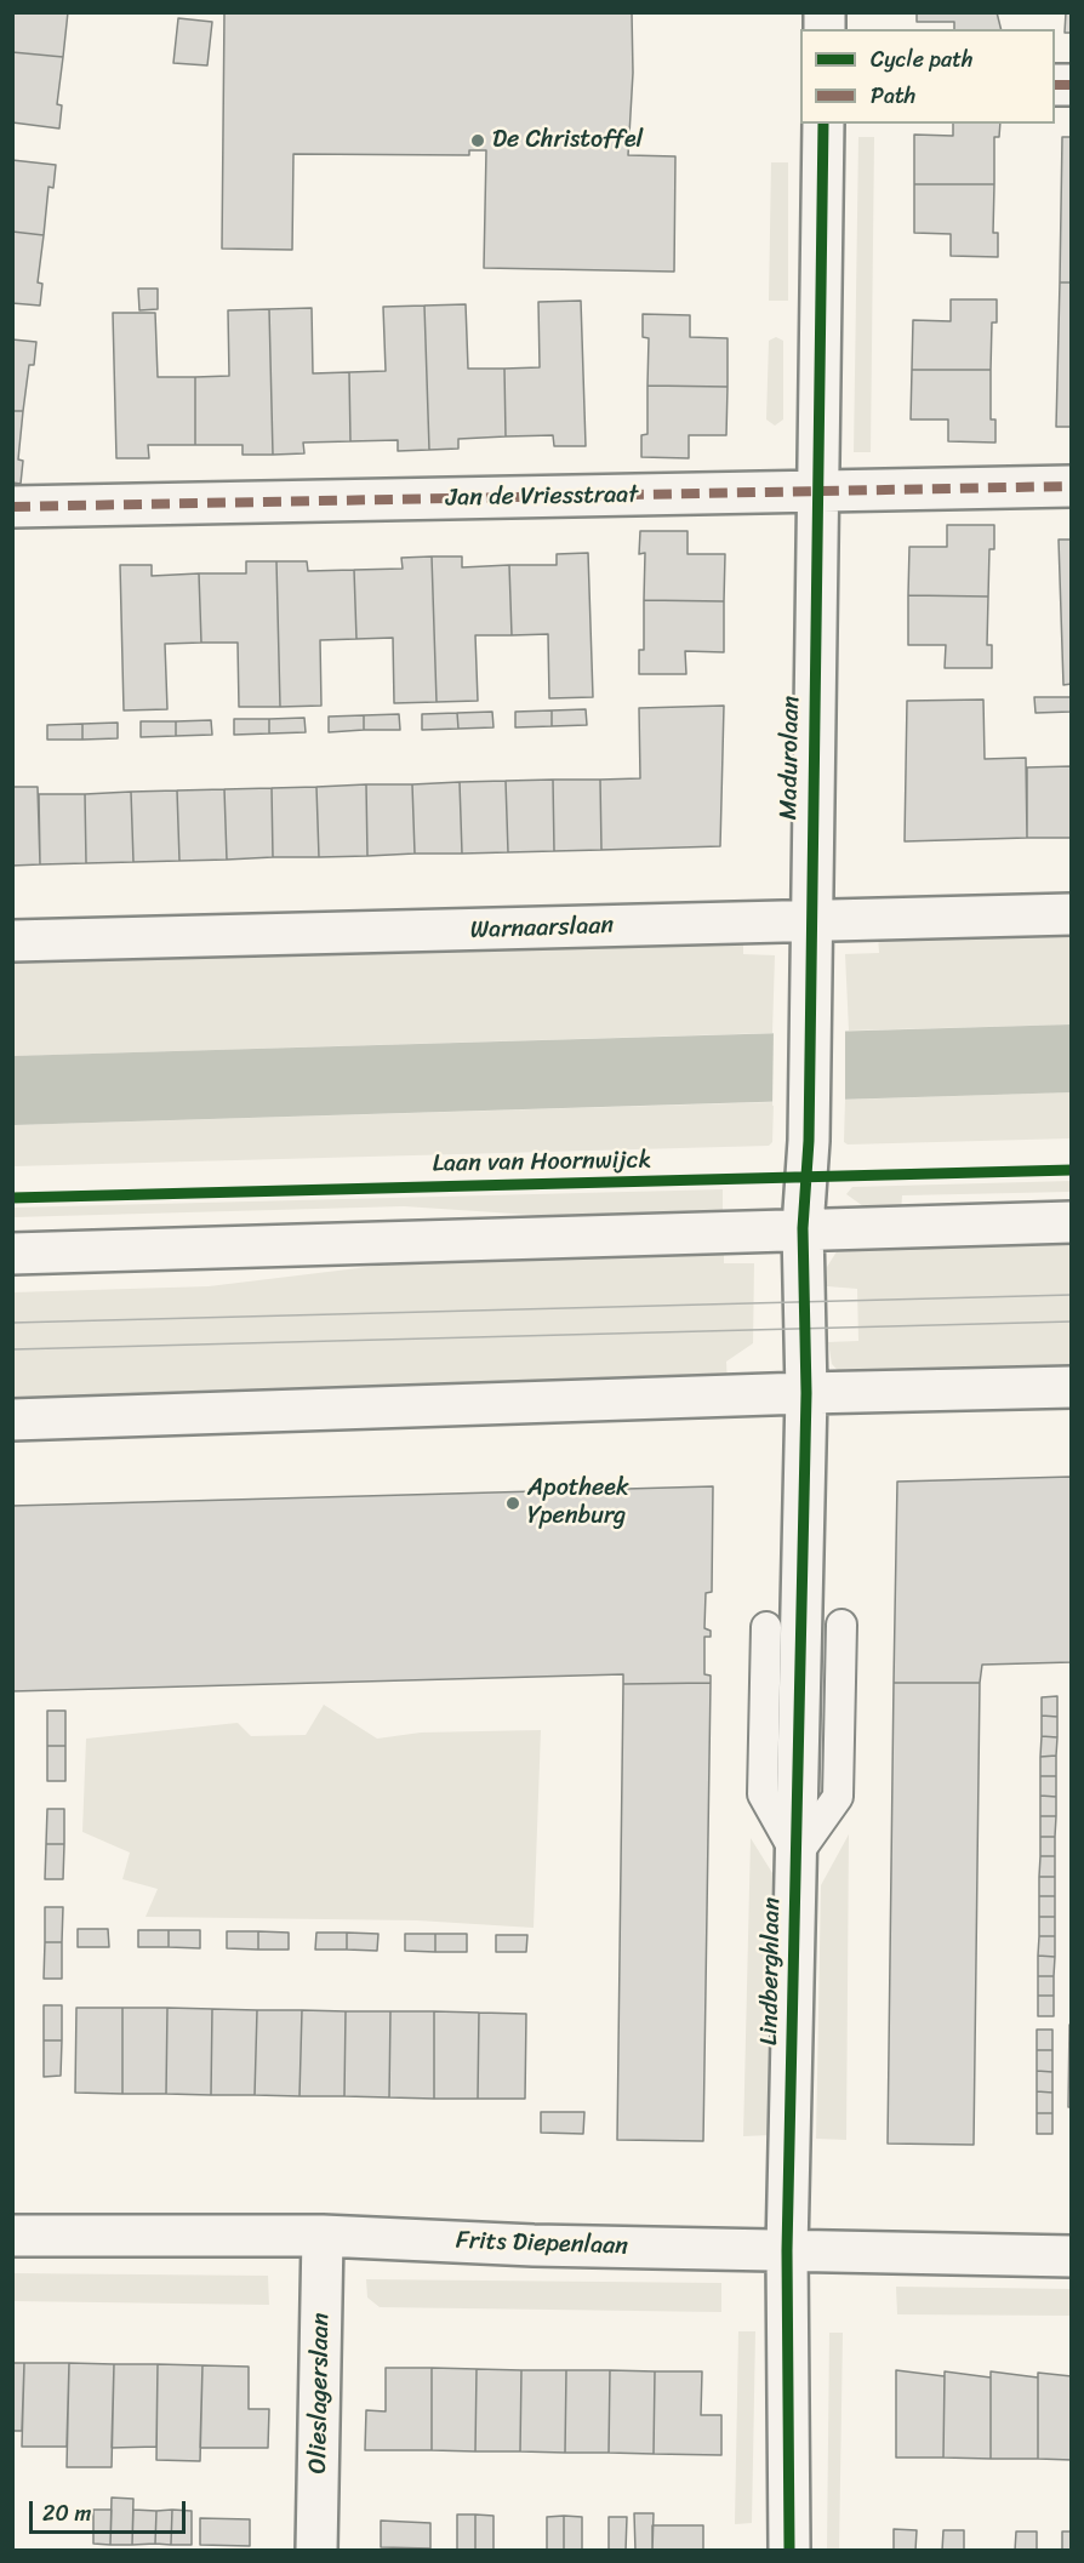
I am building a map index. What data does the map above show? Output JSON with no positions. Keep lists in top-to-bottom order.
{
  "streets": {
    "street": [
      "Jan de Vriesstraat",
      "Madurolaan",
      "Warnaarslaan",
      "Lindberghlaan",
      "Frits Diepenlaan",
      "Olieslagerslaan"
    ],
    "cycle path": ["Laan van Hoornwijck"]
  },
  "crossings": [
    ["Jan de Vriesstraat", "Madurolaan"],
    ["Madurolaan", "Warnaarslaan"],
    ["Madurolaan", "Lindberghlaan"],
    ["Lindberghlaan", "Frits Diepenlaan"],
    ["Frits Diepenlaan", "Olieslagerslaan"]
  ],
  "places": ["De Christoffel", "Apotheek Ypenburg"],
  "legend": ["Cycle path", "Path"],
  "scale_bar": "20 m"
}
